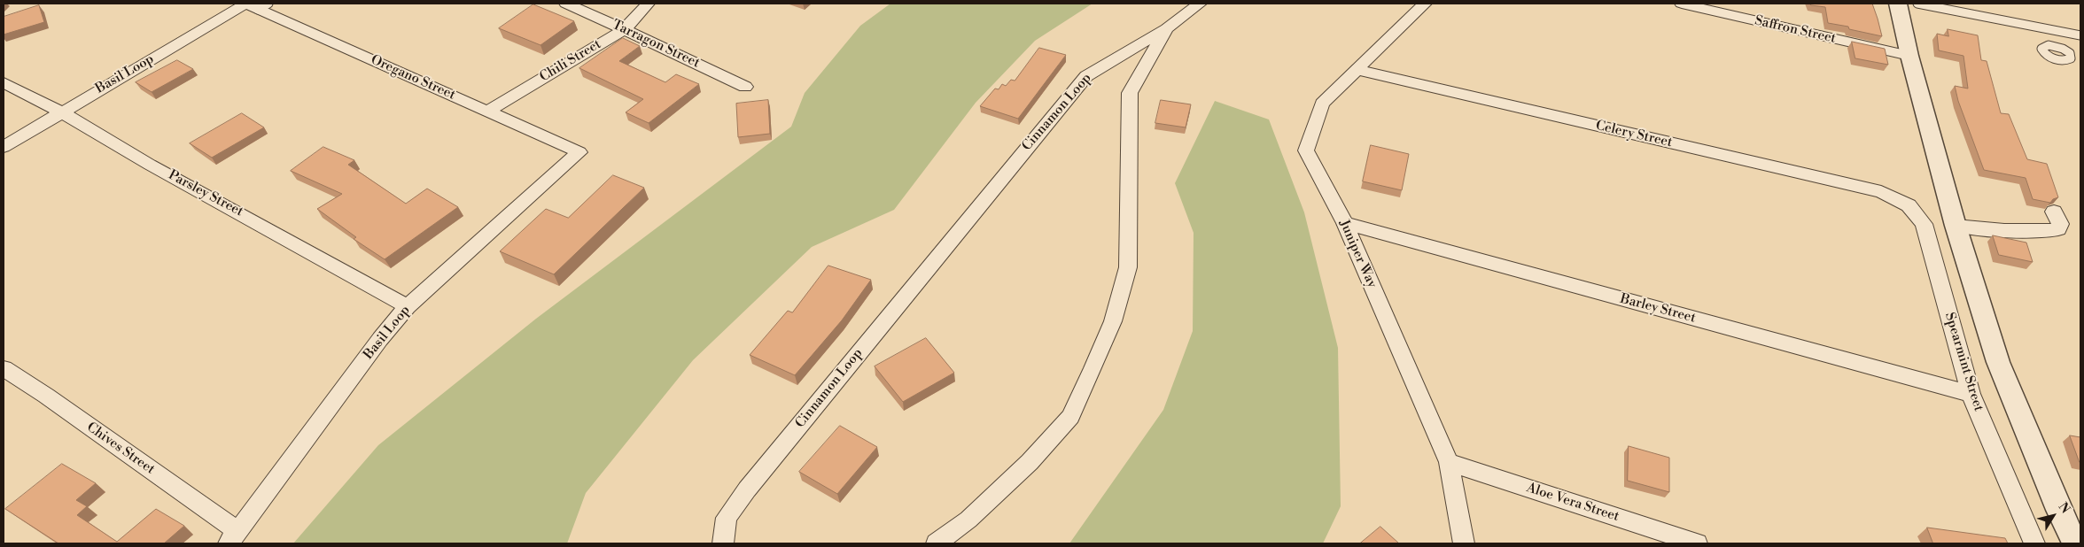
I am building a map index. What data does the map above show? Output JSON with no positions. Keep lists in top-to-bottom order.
{
  "streets": {
    "street": [
      "Saffron Street",
      "Tarragon Street",
      "Chili Street",
      "Basil Loop",
      "Oregano Street",
      "Cinnamon Loop",
      "Celery Street",
      "Parsley Street",
      "Juniper Way",
      "Barley Street",
      "Spearmint Street",
      "Chives Street",
      "Aloe Vera Street"
    ]
  },
  "crossings": [
    ["Tarragon Street", "Chili Street"],
    ["Chili Street", "Oregano Street"],
    ["Basil Loop", "Oregano Street"],
    ["Basil Loop", "Parsley Street"],
    ["Basil Loop", "Chives Street"],
    ["Celery Street", "Juniper Way"],
    ["Celery Street", "Spearmint Street"],
    ["Juniper Way", "Barley Street"],
    ["Juniper Way", "Aloe Vera Street"],
    ["Barley Street", "Spearmint Street"]
  ],
  "north": "top right"
}
